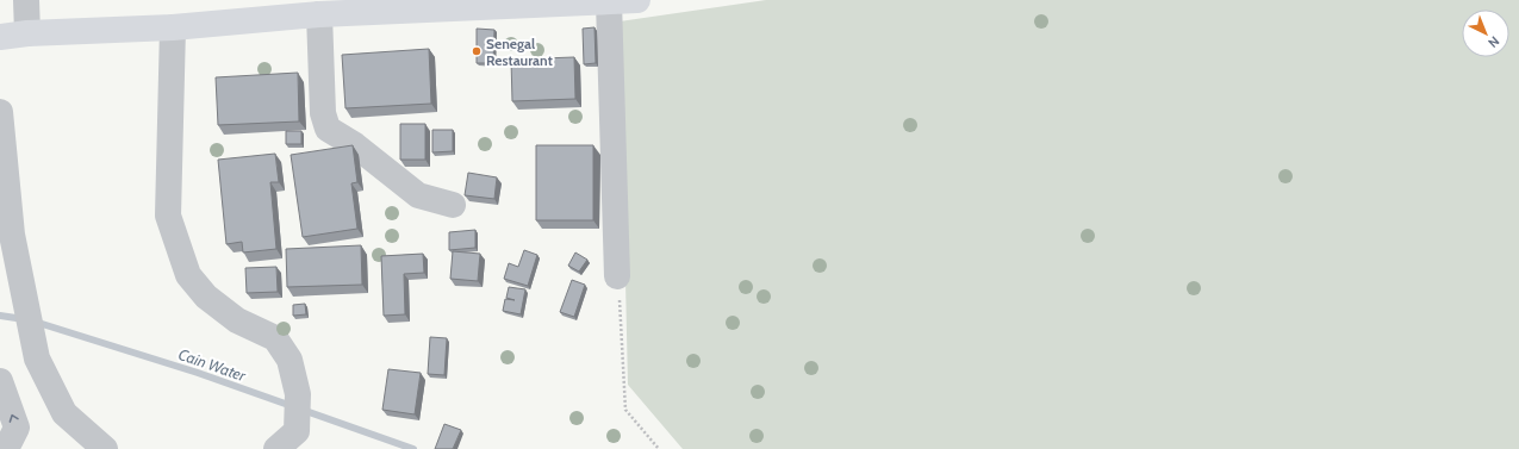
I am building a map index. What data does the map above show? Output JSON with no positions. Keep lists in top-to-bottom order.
{
  "water": ["Cain Water"],
  "places": ["Senegal Restaurant"],
  "north": "bottom right"
}
